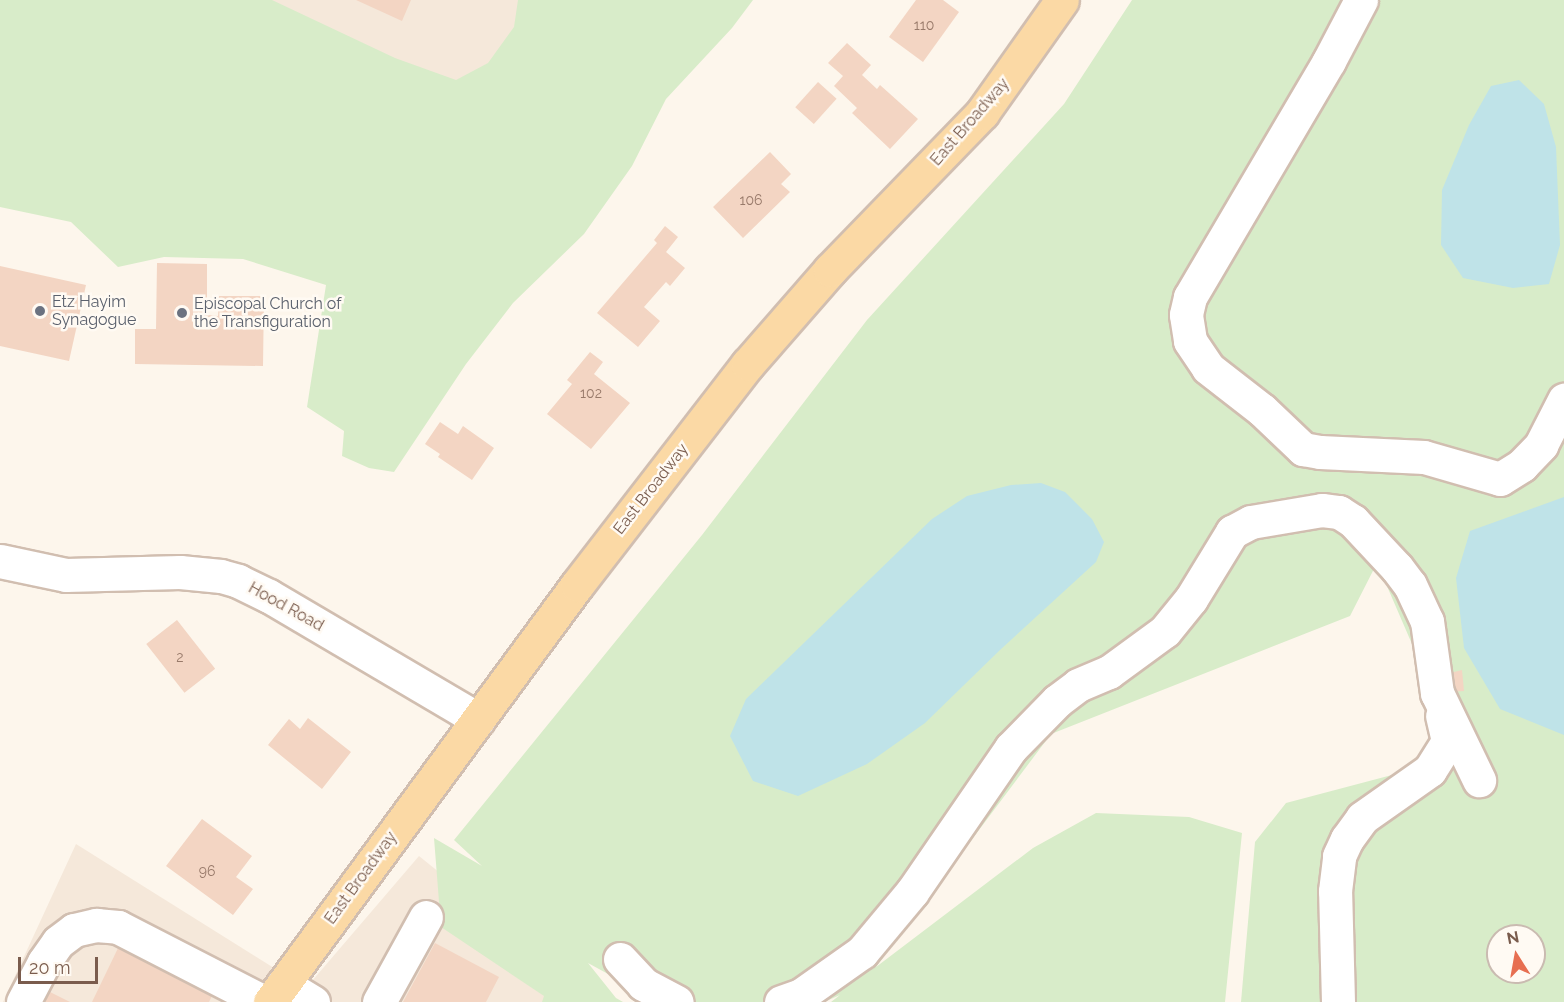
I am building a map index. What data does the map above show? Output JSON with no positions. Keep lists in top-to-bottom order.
{
  "streets": {
    "main road": ["East Broadway"],
    "street": ["Hood Road"]
  },
  "crossings": [
    ["East Broadway", "Hood Road"]
  ],
  "places": ["Etz Hayim Synagogue", "Episcopal Church of the Transfiguration"],
  "house_numbers": [
    "110",
    "106",
    "102",
    "2",
    "96"
  ],
  "scale_bar": "20 m",
  "north": "top"
}
